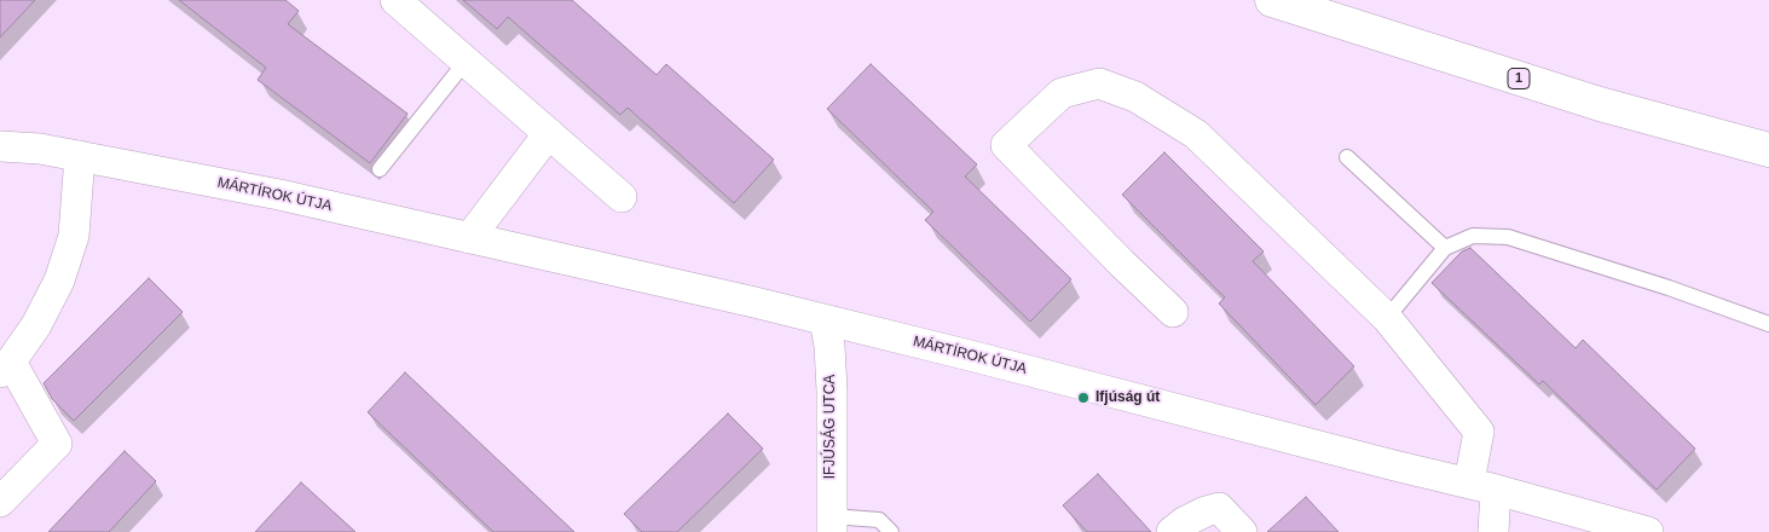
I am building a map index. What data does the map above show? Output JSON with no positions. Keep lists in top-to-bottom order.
{
  "streets": {
    "main road": ["1"],
    "street": ["MÁRTÍROK ÚTJA", "IFJÚSÁG UTCA"]
  },
  "crossings": [
    ["MÁRTÍROK ÚTJA", "IFJÚSÁG UTCA"]
  ],
  "places": ["Ifjúság út"]
}
